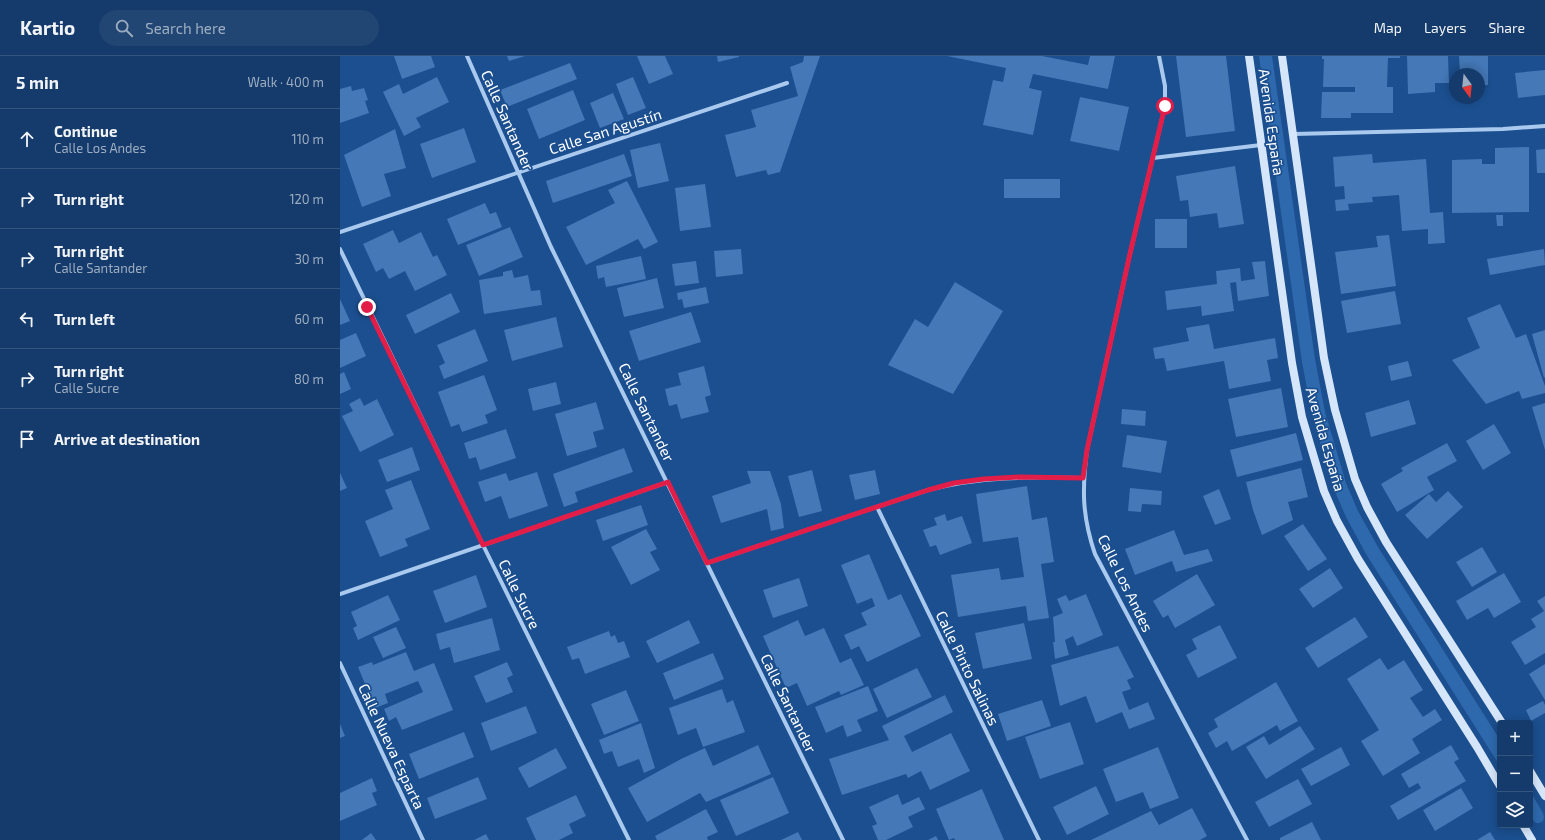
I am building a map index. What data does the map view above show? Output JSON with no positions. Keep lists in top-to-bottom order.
{
  "streets": {
    "main road": ["Avenida España"],
    "street": [
      "Calle Santander",
      "Calle San Agustín",
      "Calle Los Andes",
      "Calle Sucre",
      "Calle Pinto Salinas",
      "Calle Nueva Esparta"
    ]
  },
  "crossings": [
    ["Calle Santander", "Calle San Agustín"]
  ],
  "north": "bottom",
  "page": {
    "header": "Kartio",
    "search": "Search here",
    "nav": ["Map", "Layers", "Share"],
    "heading": ["5 min", "Walk · 400 m"],
    "list": [
      ["Continue", "Calle Los Andes", "110 m"],
      ["Turn right", "120 m"],
      ["Turn right", "Calle Santander", "30 m"],
      ["Turn left", "60 m"],
      ["Turn right", "Calle Sucre", "80 m"],
      "Arrive at destination"
    ],
    "map_buttons": ["+", "−"]
  }
}
